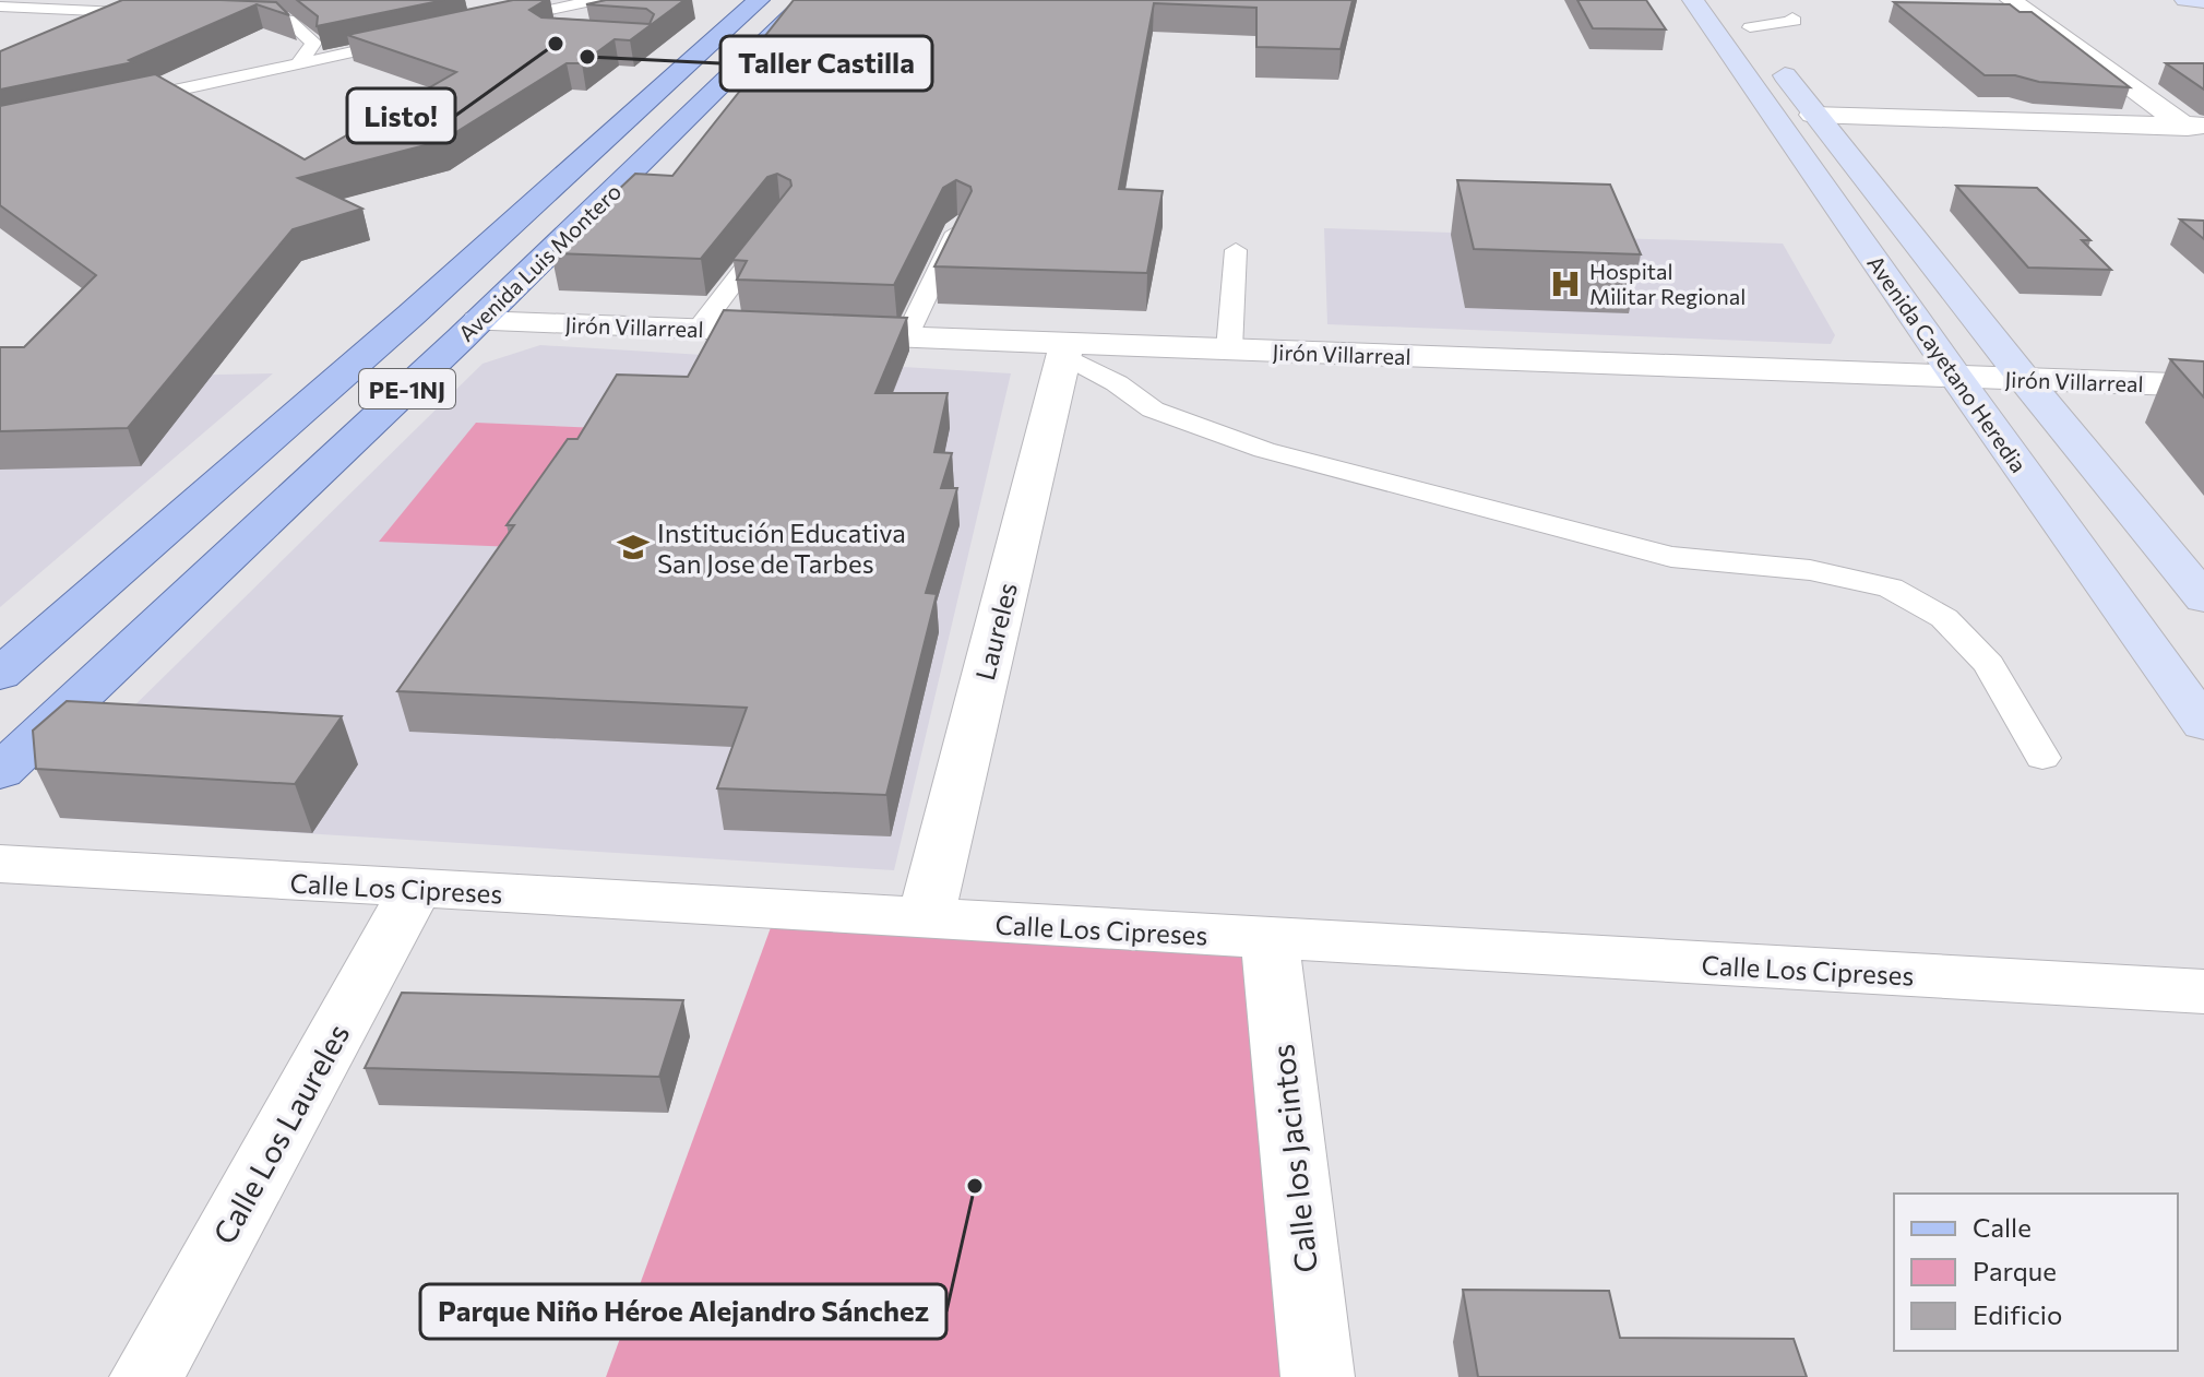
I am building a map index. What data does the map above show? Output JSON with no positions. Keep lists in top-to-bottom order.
{
  "streets": {
    "main road": ["Avenida Luis Montero", "Avenida Cayetano Heredia", "PE-1NJ"],
    "street": [
      "Jirón Villarreal",
      "Laureles",
      "Calle Los Cipreses",
      "Calle Los Laureles",
      "Calle los Jacintos"
    ]
  },
  "crossings": [
    ["Avenida Luis Montero", "Jirón Villarreal"],
    ["Jirón Villarreal", "Avenida Cayetano Heredia"],
    ["Jirón Villarreal", "Laureles"],
    ["Laureles", "Calle Los Cipreses"],
    ["Calle Los Cipreses", "Calle Los Laureles"],
    ["Calle Los Cipreses", "Calle los Jacintos"]
  ],
  "places": {
    "other": ["Listo!", "Taller Castilla", "Parque Niño Héroe Alejandro Sánchez"],
    "hospital": ["Hospital Militar Regional"],
    "school or university": ["Institución Educativa San Jose de Tarbes"]
  },
  "legend": ["Calle", "Parque", "Edificio"]
}
